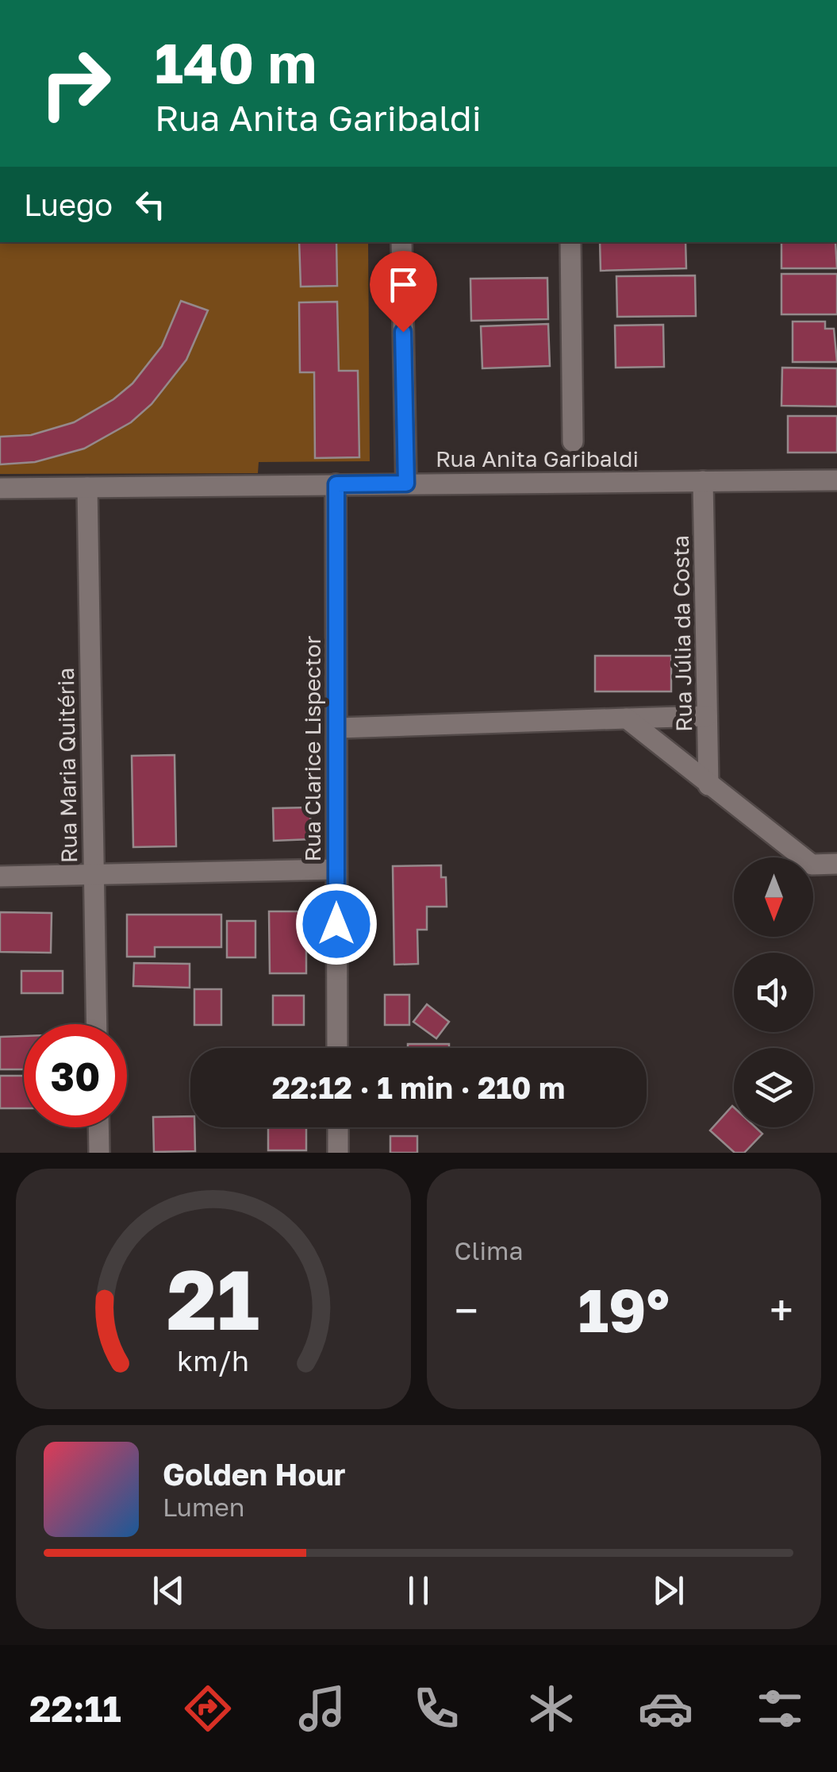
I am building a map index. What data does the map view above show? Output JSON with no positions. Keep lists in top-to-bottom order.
{
  "streets": {
    "street": [
      "Rua Anita Garibaldi",
      "Rua Júlia da Costa",
      "Rua Clarice Lispector",
      "Rua Maria Quitéria"
    ]
  },
  "crossings": [
    ["Rua Anita Garibaldi", "Rua Júlia da Costa"],
    ["Rua Anita Garibaldi", "Rua Clarice Lispector"],
    ["Rua Anita Garibaldi", "Rua Maria Quitéria"]
  ],
  "north": "bottom",
  "page": {
    "turn": ["140 m", "Rua Anita Garibaldi"],
    "then": "Luego",
    "limit": "30",
    "trip": "22:12 · 1 min · 210 m",
    "tile": "Clima",
    "heat": ["−", "19°", "+"],
    "song": ["Golden Hour", "Lumen"],
    "tabs": "22:11",
    "gauge": ["21", "km/h"]
  }
}
